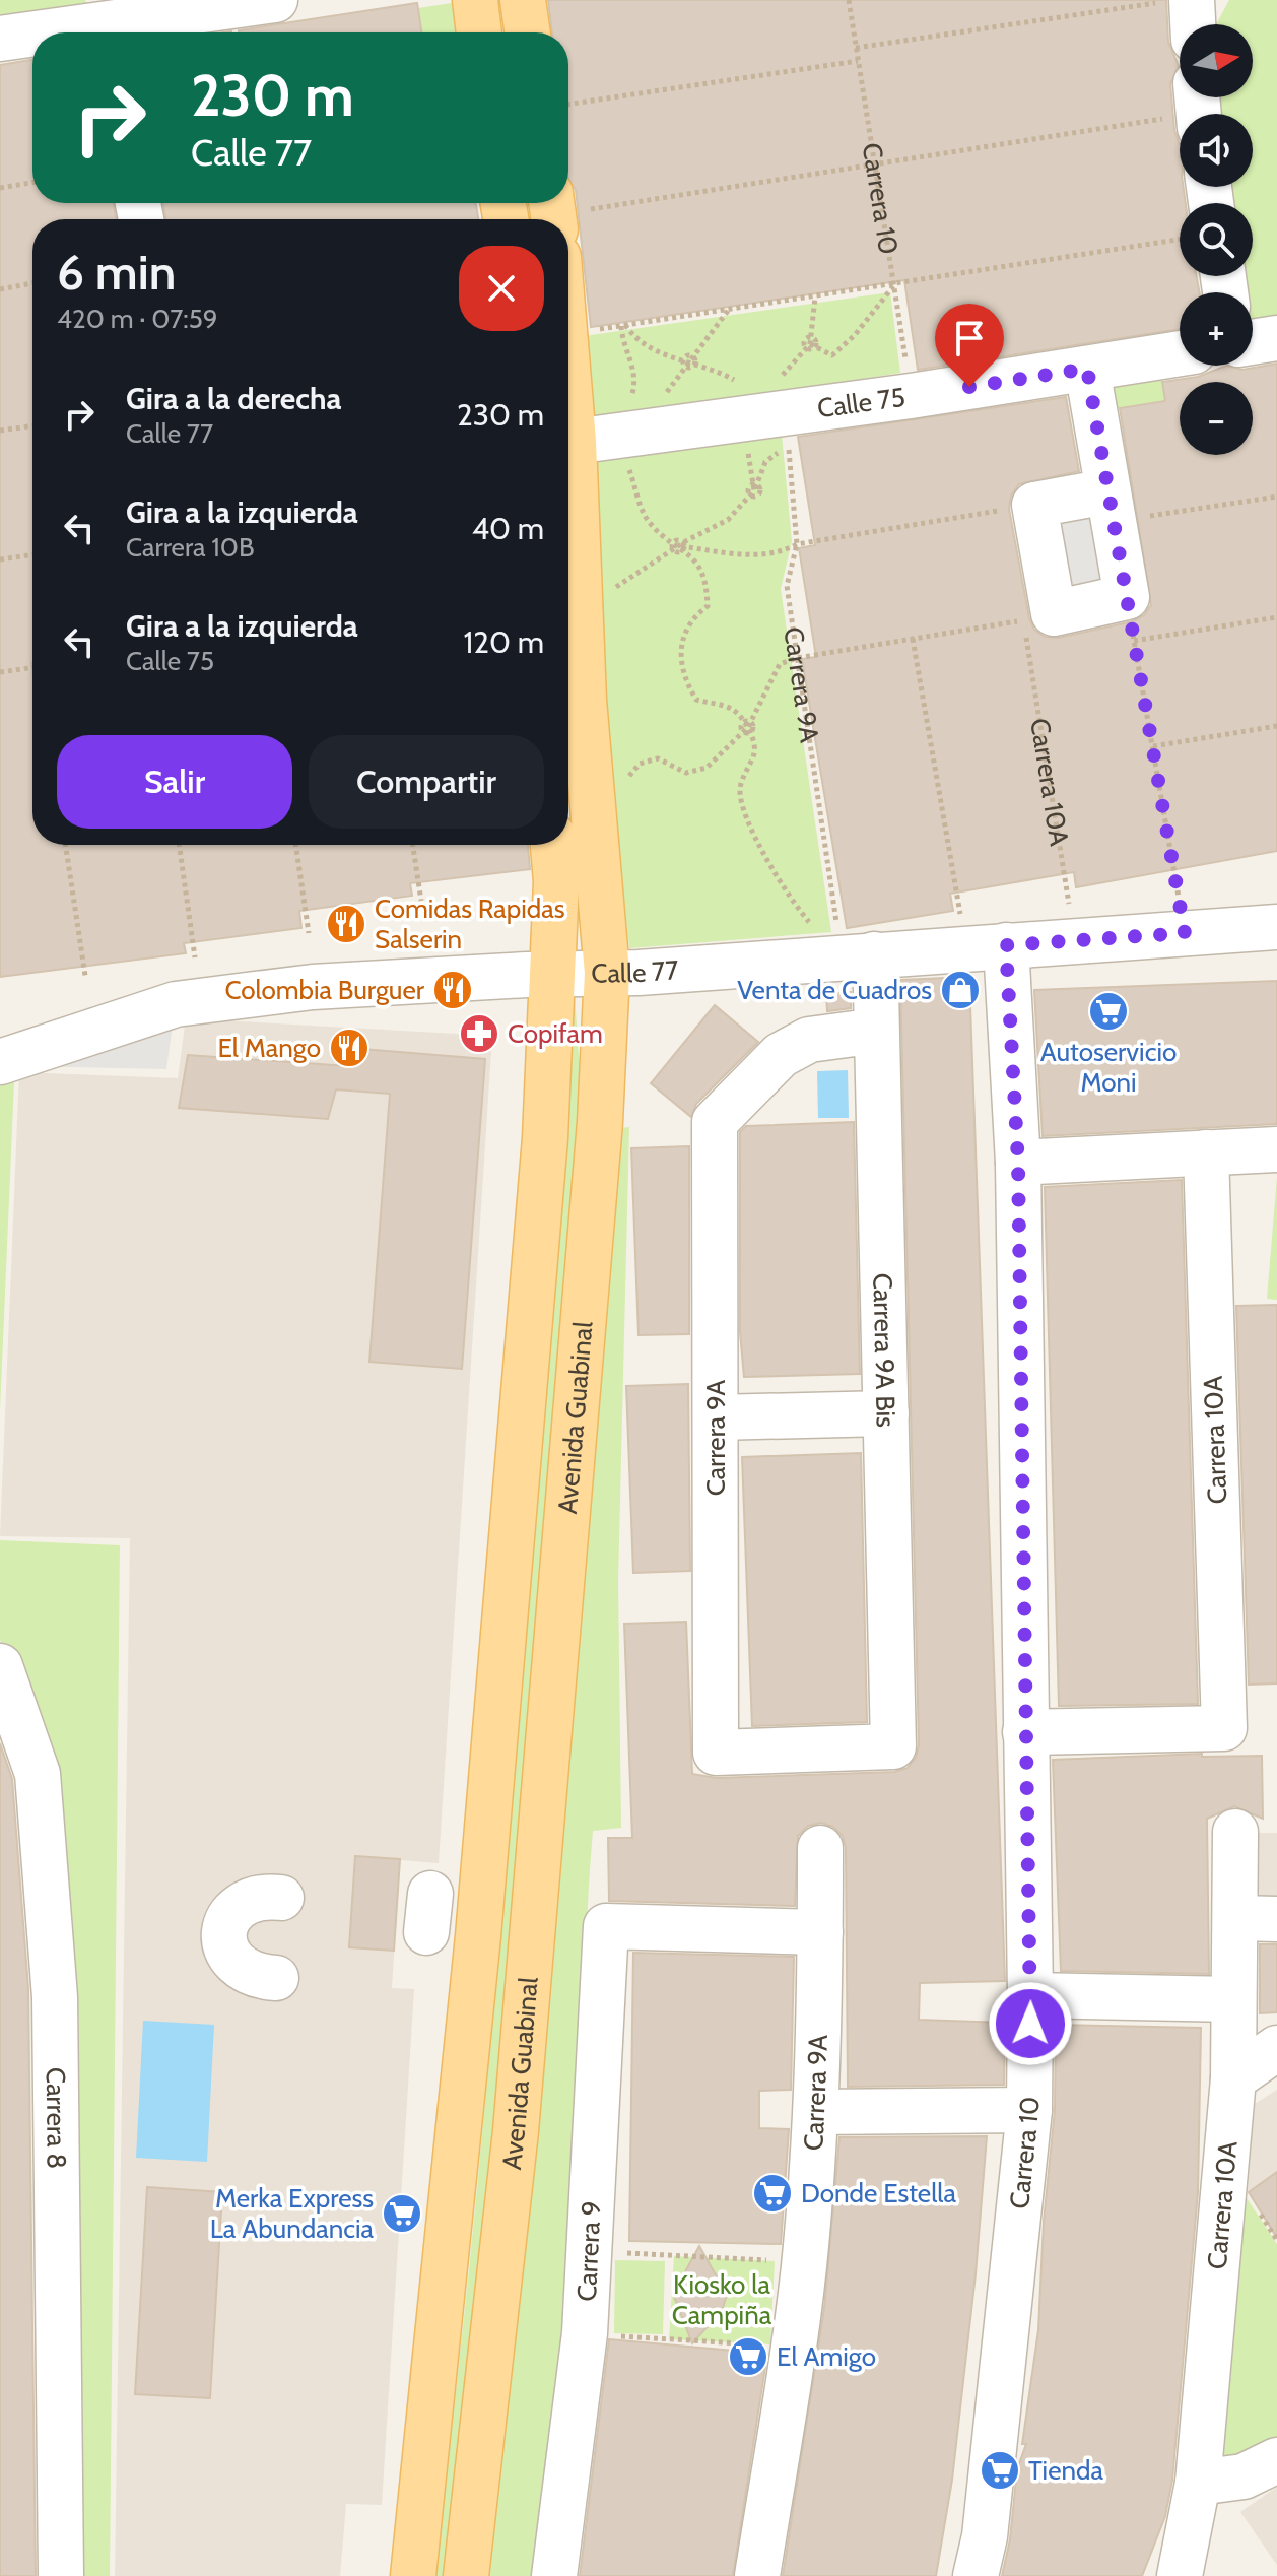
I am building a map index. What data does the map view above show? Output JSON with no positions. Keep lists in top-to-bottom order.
{
  "streets": {
    "main road": ["Avenida Guabinal"],
    "street": [
      "Carrera 10",
      "Calle 75",
      "Carrera 9A",
      "Carrera 10A",
      "Calle 77",
      "Carrera 9A Bis",
      "Carrera 8",
      "Carrera 9"
    ]
  },
  "crossings": [
    ["Carrera 10", "Calle 75"],
    ["Carrera 10", "Carrera 10A"],
    ["Carrera 10", "Calle 77"],
    ["Calle 75", "Carrera 9A"],
    ["Calle 75", "Avenida Guabinal"],
    ["Carrera 9A", "Calle 77"],
    ["Carrera 9A", "Carrera 9A Bis"],
    ["Carrera 9A", "Carrera 9"],
    ["Carrera 10A", "Calle 77"],
    ["Calle 77", "Carrera 9A Bis"],
    ["Calle 77", "Avenida Guabinal"]
  ],
  "parks": ["Kiosko la Campiña"],
  "places": {
    "restaurant": ["Comidas Rapidas Salserin", "Colombia Burguer", "El Mango"],
    "shop": ["Venta de Cuadros"],
    "supermarket": [
      "Autoservicio Moni",
      "Donde Estella",
      "Merka Express La Abundancia",
      "El Amigo",
      "Tienda"
    ],
    "pharmacy": ["Copifam"]
  },
  "north": "right",
  "page": {
    "map_buttons": ["+", "−"],
    "turn": ["230 m", "Calle 77"],
    "heading": ["6 min", "420 m · 07:59"],
    "list": [
      {
        "name": "Gira a la derecha",
        "note": "Calle 77",
        "value": "230 m"
      },
      {
        "name": "Gira a la izquierda",
        "note": "Carrera 10B",
        "value": "40 m"
      },
      {
        "name": "Gira a la izquierda",
        "note": "Calle 75",
        "value": "120 m"
      }
    ],
    "buttons": ["Salir", "Compartir"]
  }
}
